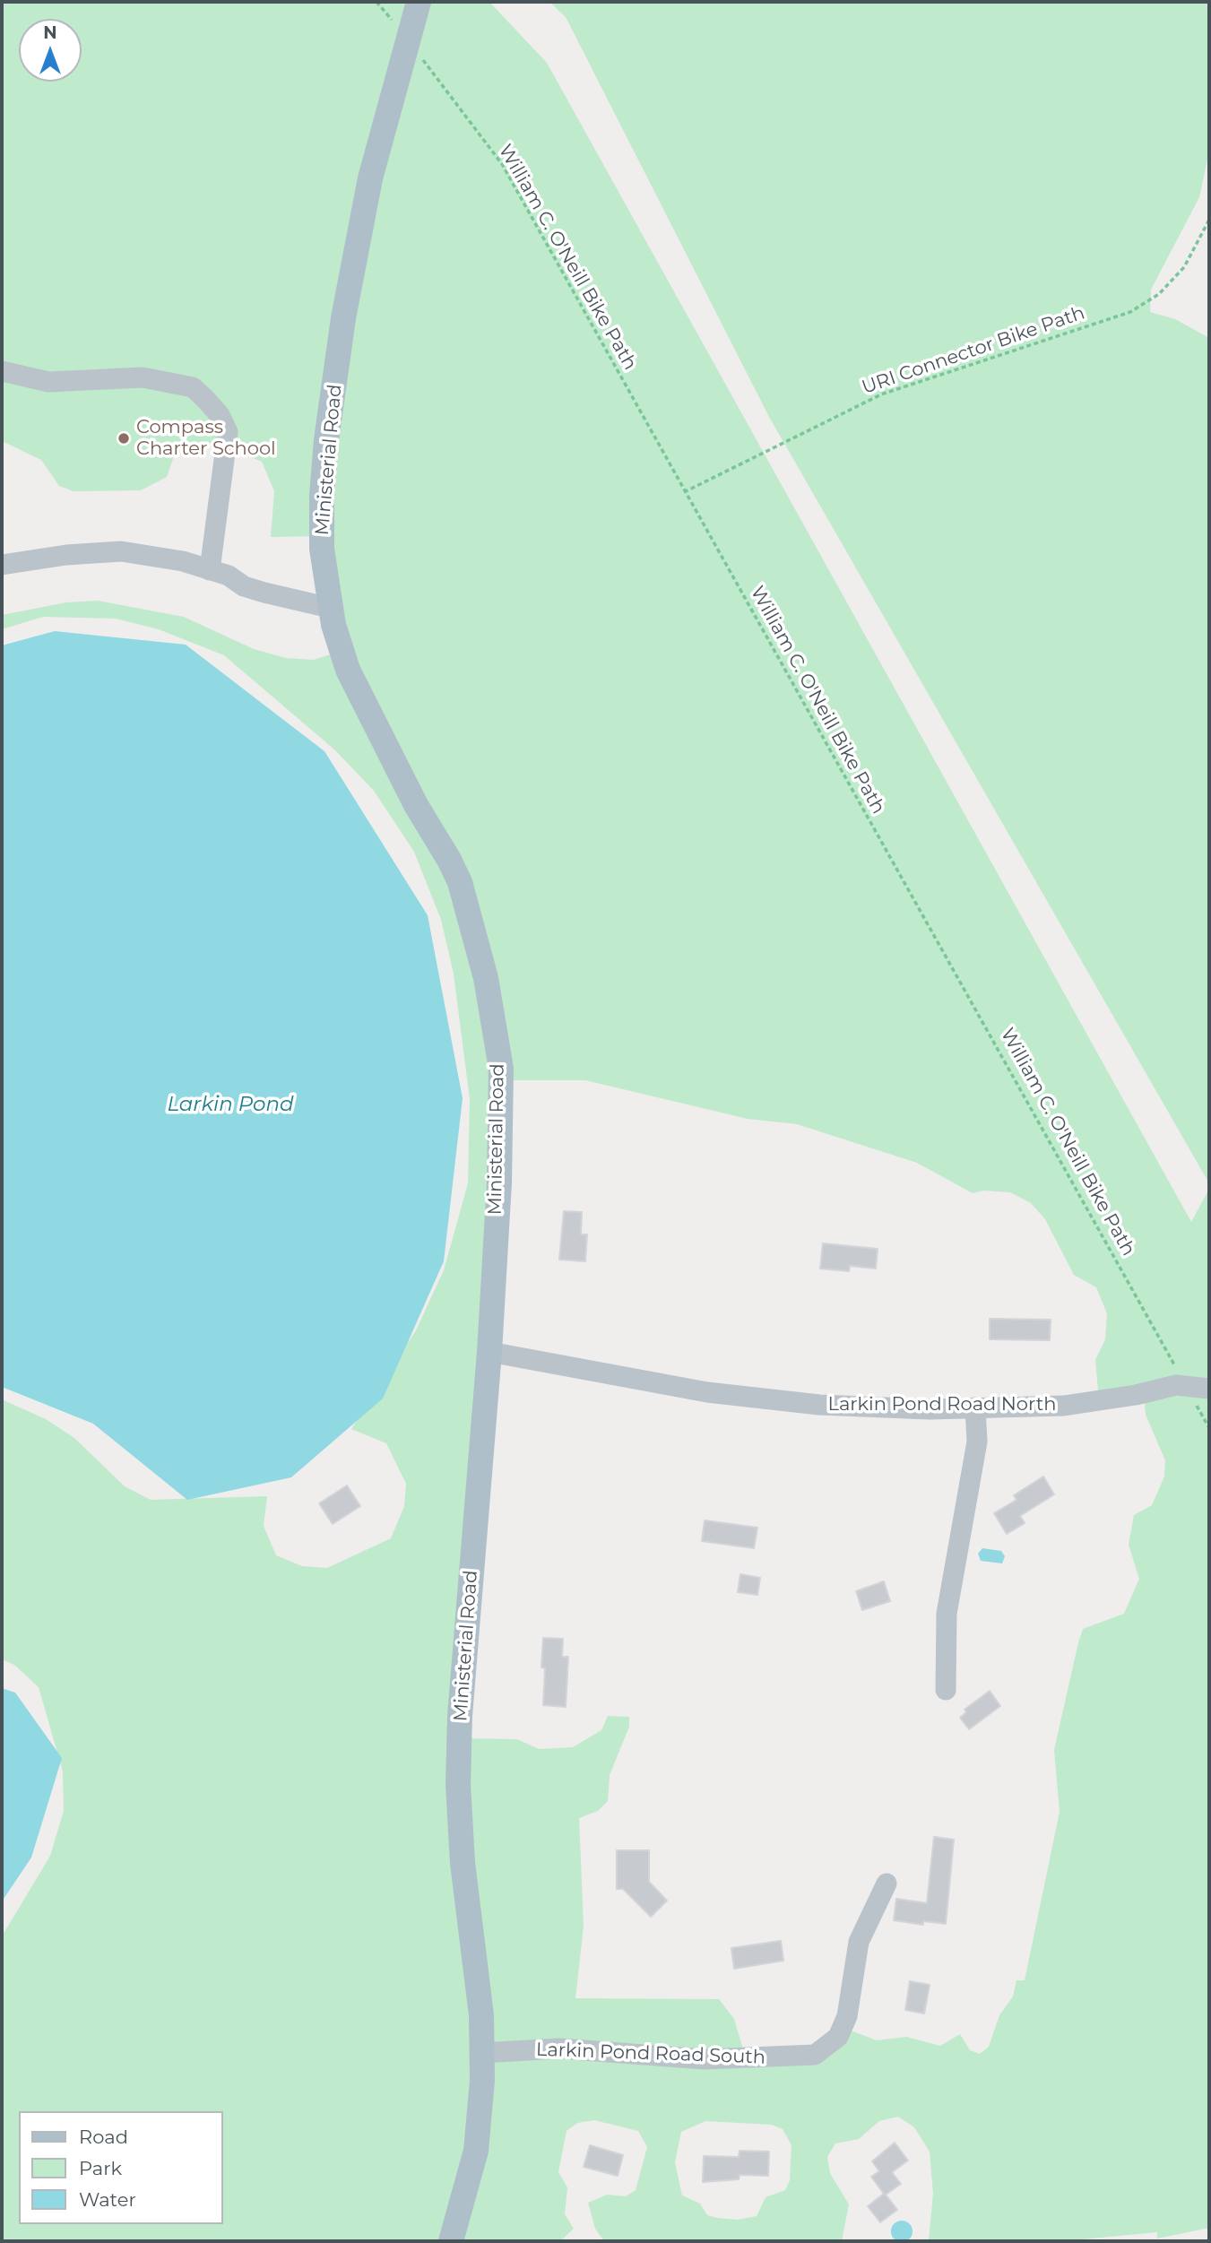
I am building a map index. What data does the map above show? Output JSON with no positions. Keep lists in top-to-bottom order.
{
  "streets": {
    "main road": ["Ministerial Road"],
    "street": ["Larkin Pond Road North", "Larkin Pond Road South"],
    "path": ["William C. O'Neill Bike Path", "URI Connector Bike Path"]
  },
  "crossings": [
    ["William C. O'Neill Bike Path", "URI Connector Bike Path"],
    ["William C. O'Neill Bike Path", "Ministerial Road"],
    ["William C. O'Neill Bike Path", "Larkin Pond Road North"],
    ["Ministerial Road", "Larkin Pond Road North"],
    ["Ministerial Road", "Larkin Pond Road South"]
  ],
  "water": ["Larkin Pond"],
  "places": ["Compass Charter School"],
  "legend": ["Road", "Park", "Water"],
  "north": "top"
}
